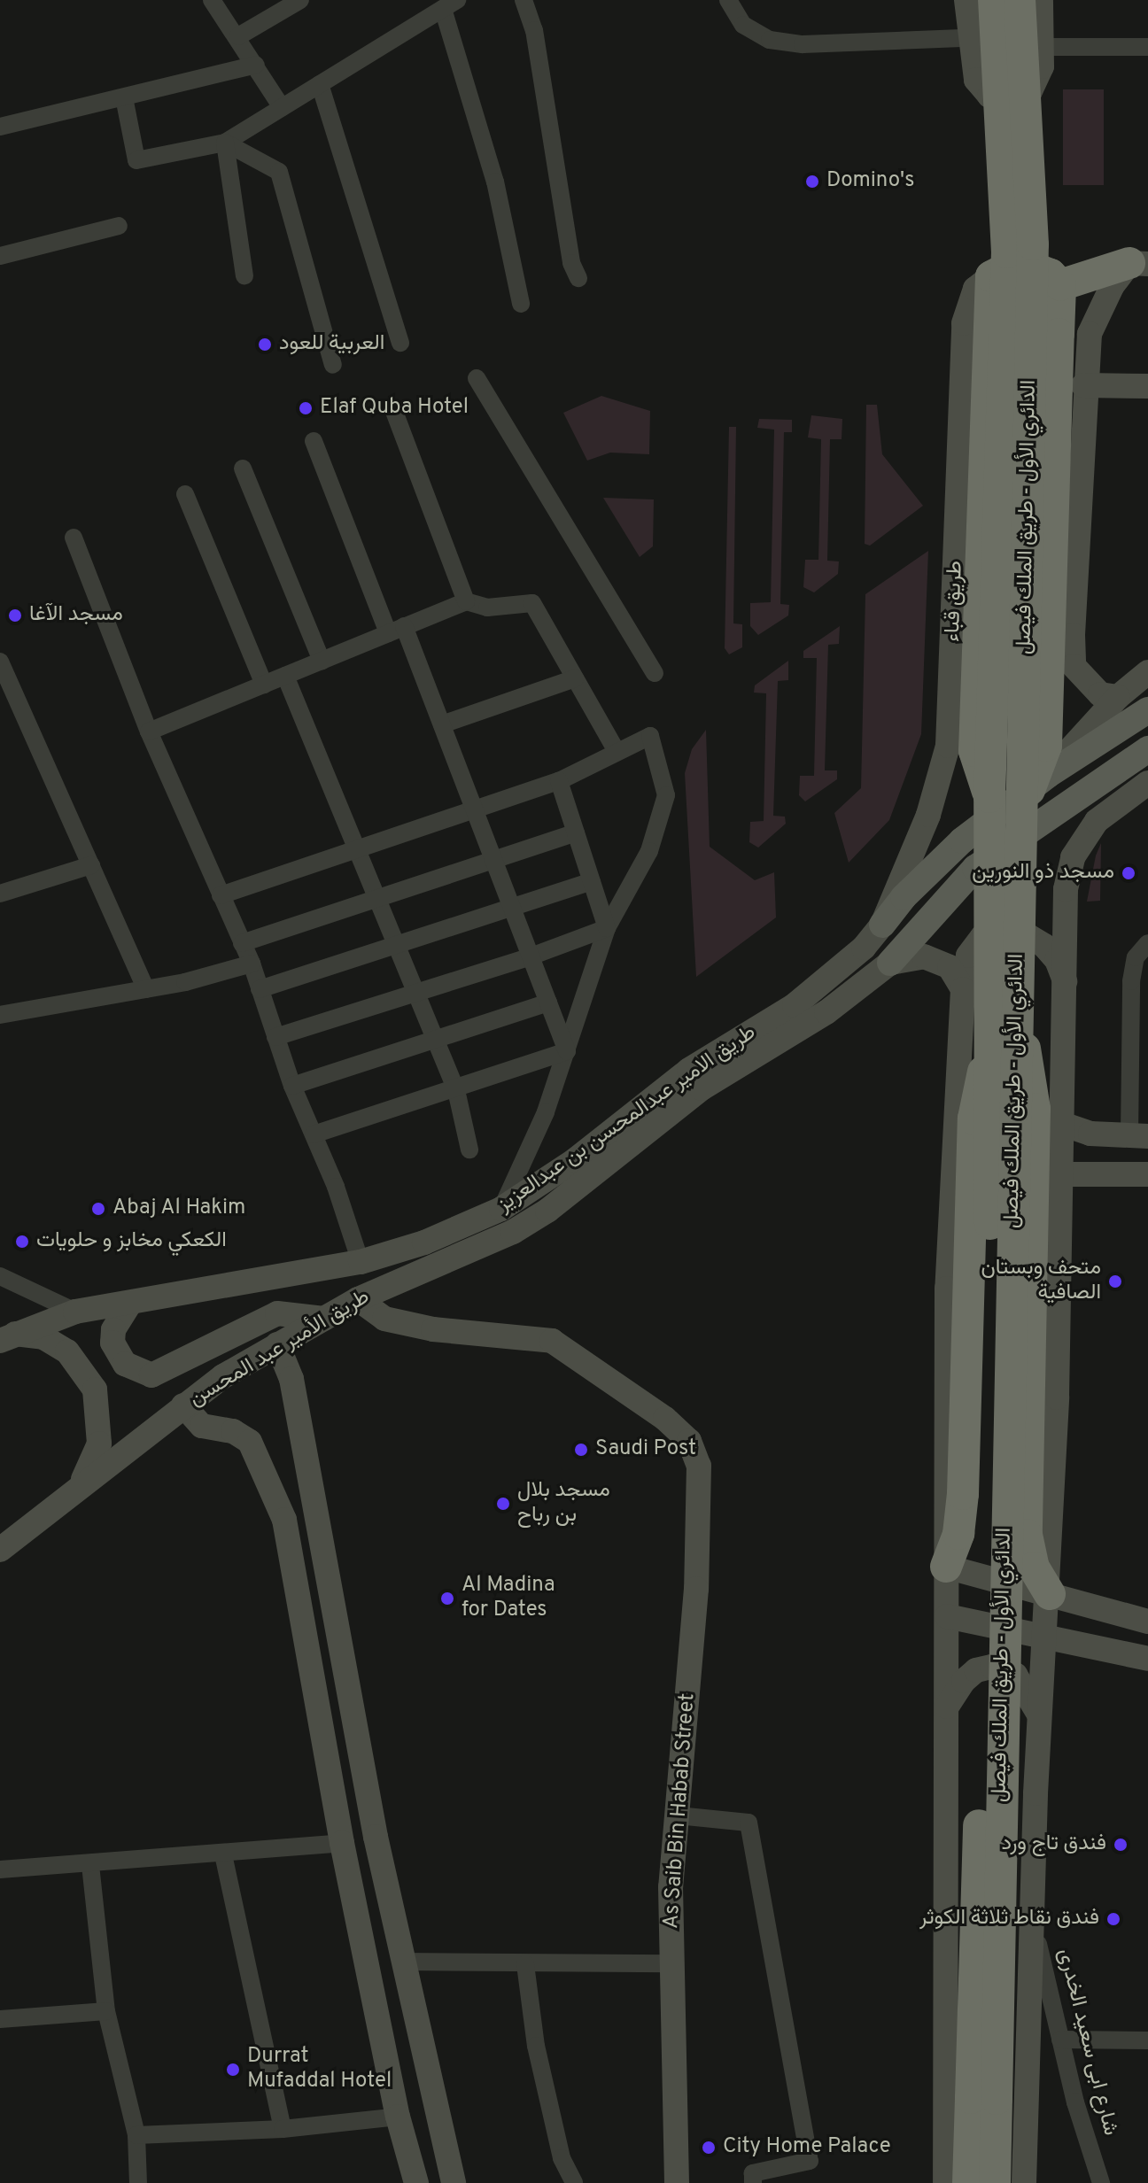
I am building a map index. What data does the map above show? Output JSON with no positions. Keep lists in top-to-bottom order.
{
  "streets": {
    "highway": ["الدائري الأول - طريق الملك فيصل"],
    "main road": [
      "طريق قباء",
      "طريق الامير عبدالمحسن بن عبدالعزيز",
      "طريق الأمير عبد المحسن",
      "As Saib Bin Habab Street"
    ],
    "street": ["شارع ابى سعيد الخدرى"]
  },
  "crossings": [
    ["طريق قباء", "طريق الامير عبدالمحسن بن عبدالعزيز"],
    ["طريق الامير عبدالمحسن بن عبدالعزيز", "طريق الأمير عبد المحسن"],
    ["طريق الأمير عبد المحسن", "As Saib Bin Habab Street"]
  ],
  "places": [
    "Domino's",
    "العربية للعود",
    "Elaf Quba Hotel",
    "مسجد الآغا",
    "مسجد ذو النورين",
    "Abaj Al Hakim",
    "الكعكي مخابز و حلويات",
    "متحف وبستان الصافية",
    "Saudi Post",
    "مسجد بلال بن رباح",
    "Al Madina for Dates",
    "فندق تاج ورد",
    "فندق نقاط ثلاثة الكوثر",
    "Durrat Mufaddal Hotel",
    "City Home Palace"
  ]
}
